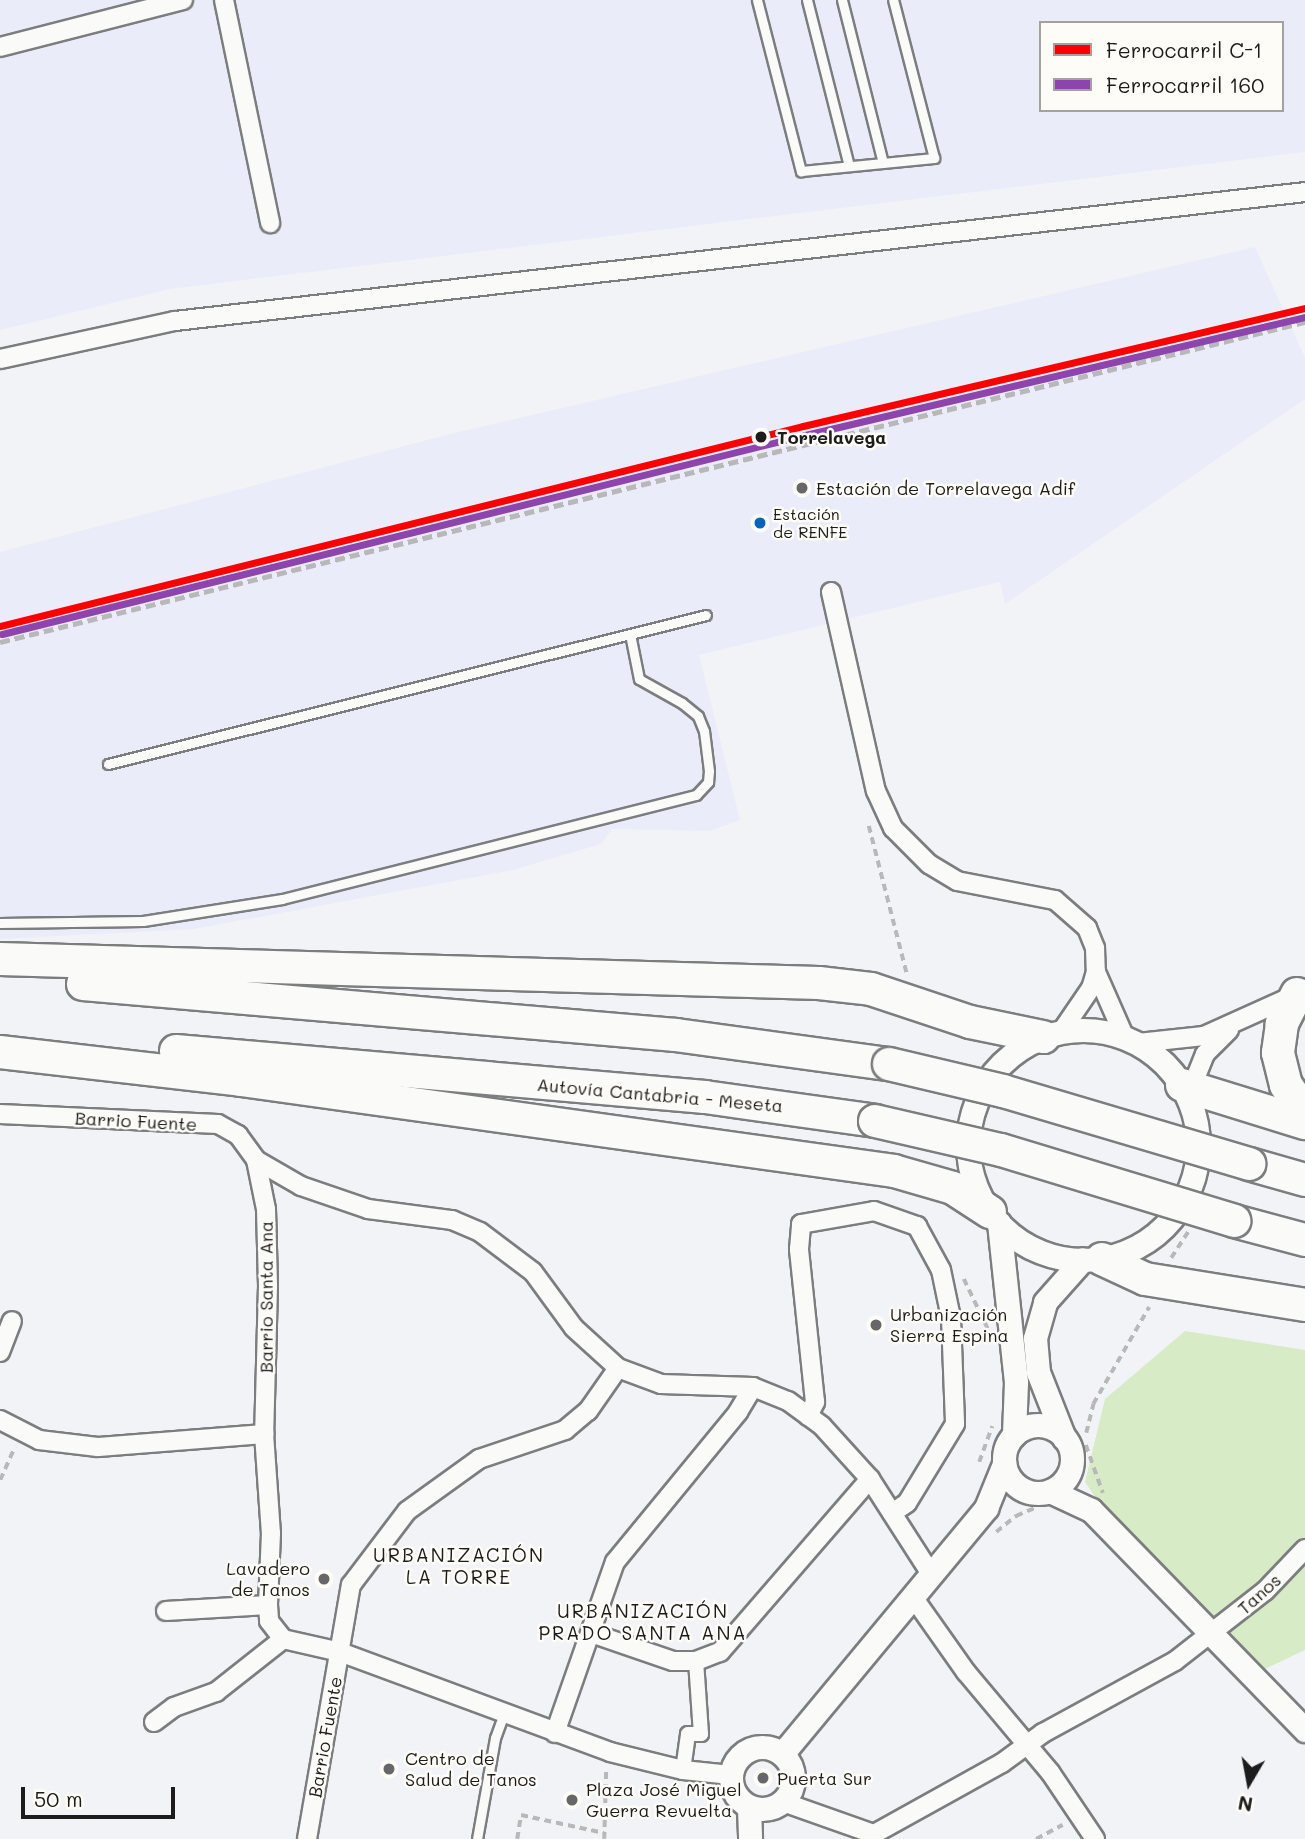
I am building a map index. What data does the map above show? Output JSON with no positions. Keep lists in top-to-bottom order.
{
  "streets": {
    "highway": ["Autovía Cantabria - Meseta"],
    "street": ["Barrio Fuente", "Barrio Santa Ana", "Tanos"]
  },
  "crossings": [
    ["Barrio Fuente", "Barrio Santa Ana"]
  ],
  "districts": ["URBANIZACIÓN LA TORRE", "URBANIZACIÓN PRADO SANTA ANA"],
  "places": [
    "Torrelavega",
    "Estación de Torrelavega Adif",
    "Estación de RENFE",
    "Urbanización Sierra Espina",
    "Lavadero de Tanos",
    "Centro de Salud de Tanos",
    "Puerta Sur",
    "Plaza José Miguel Guerra Revuelta"
  ],
  "lines": ["rail line C-1", "rail line 160"],
  "legend": ["Ferrocarril C-1", "Ferrocarril 160"],
  "scale_bar": "50 m",
  "north": "bottom"
}
